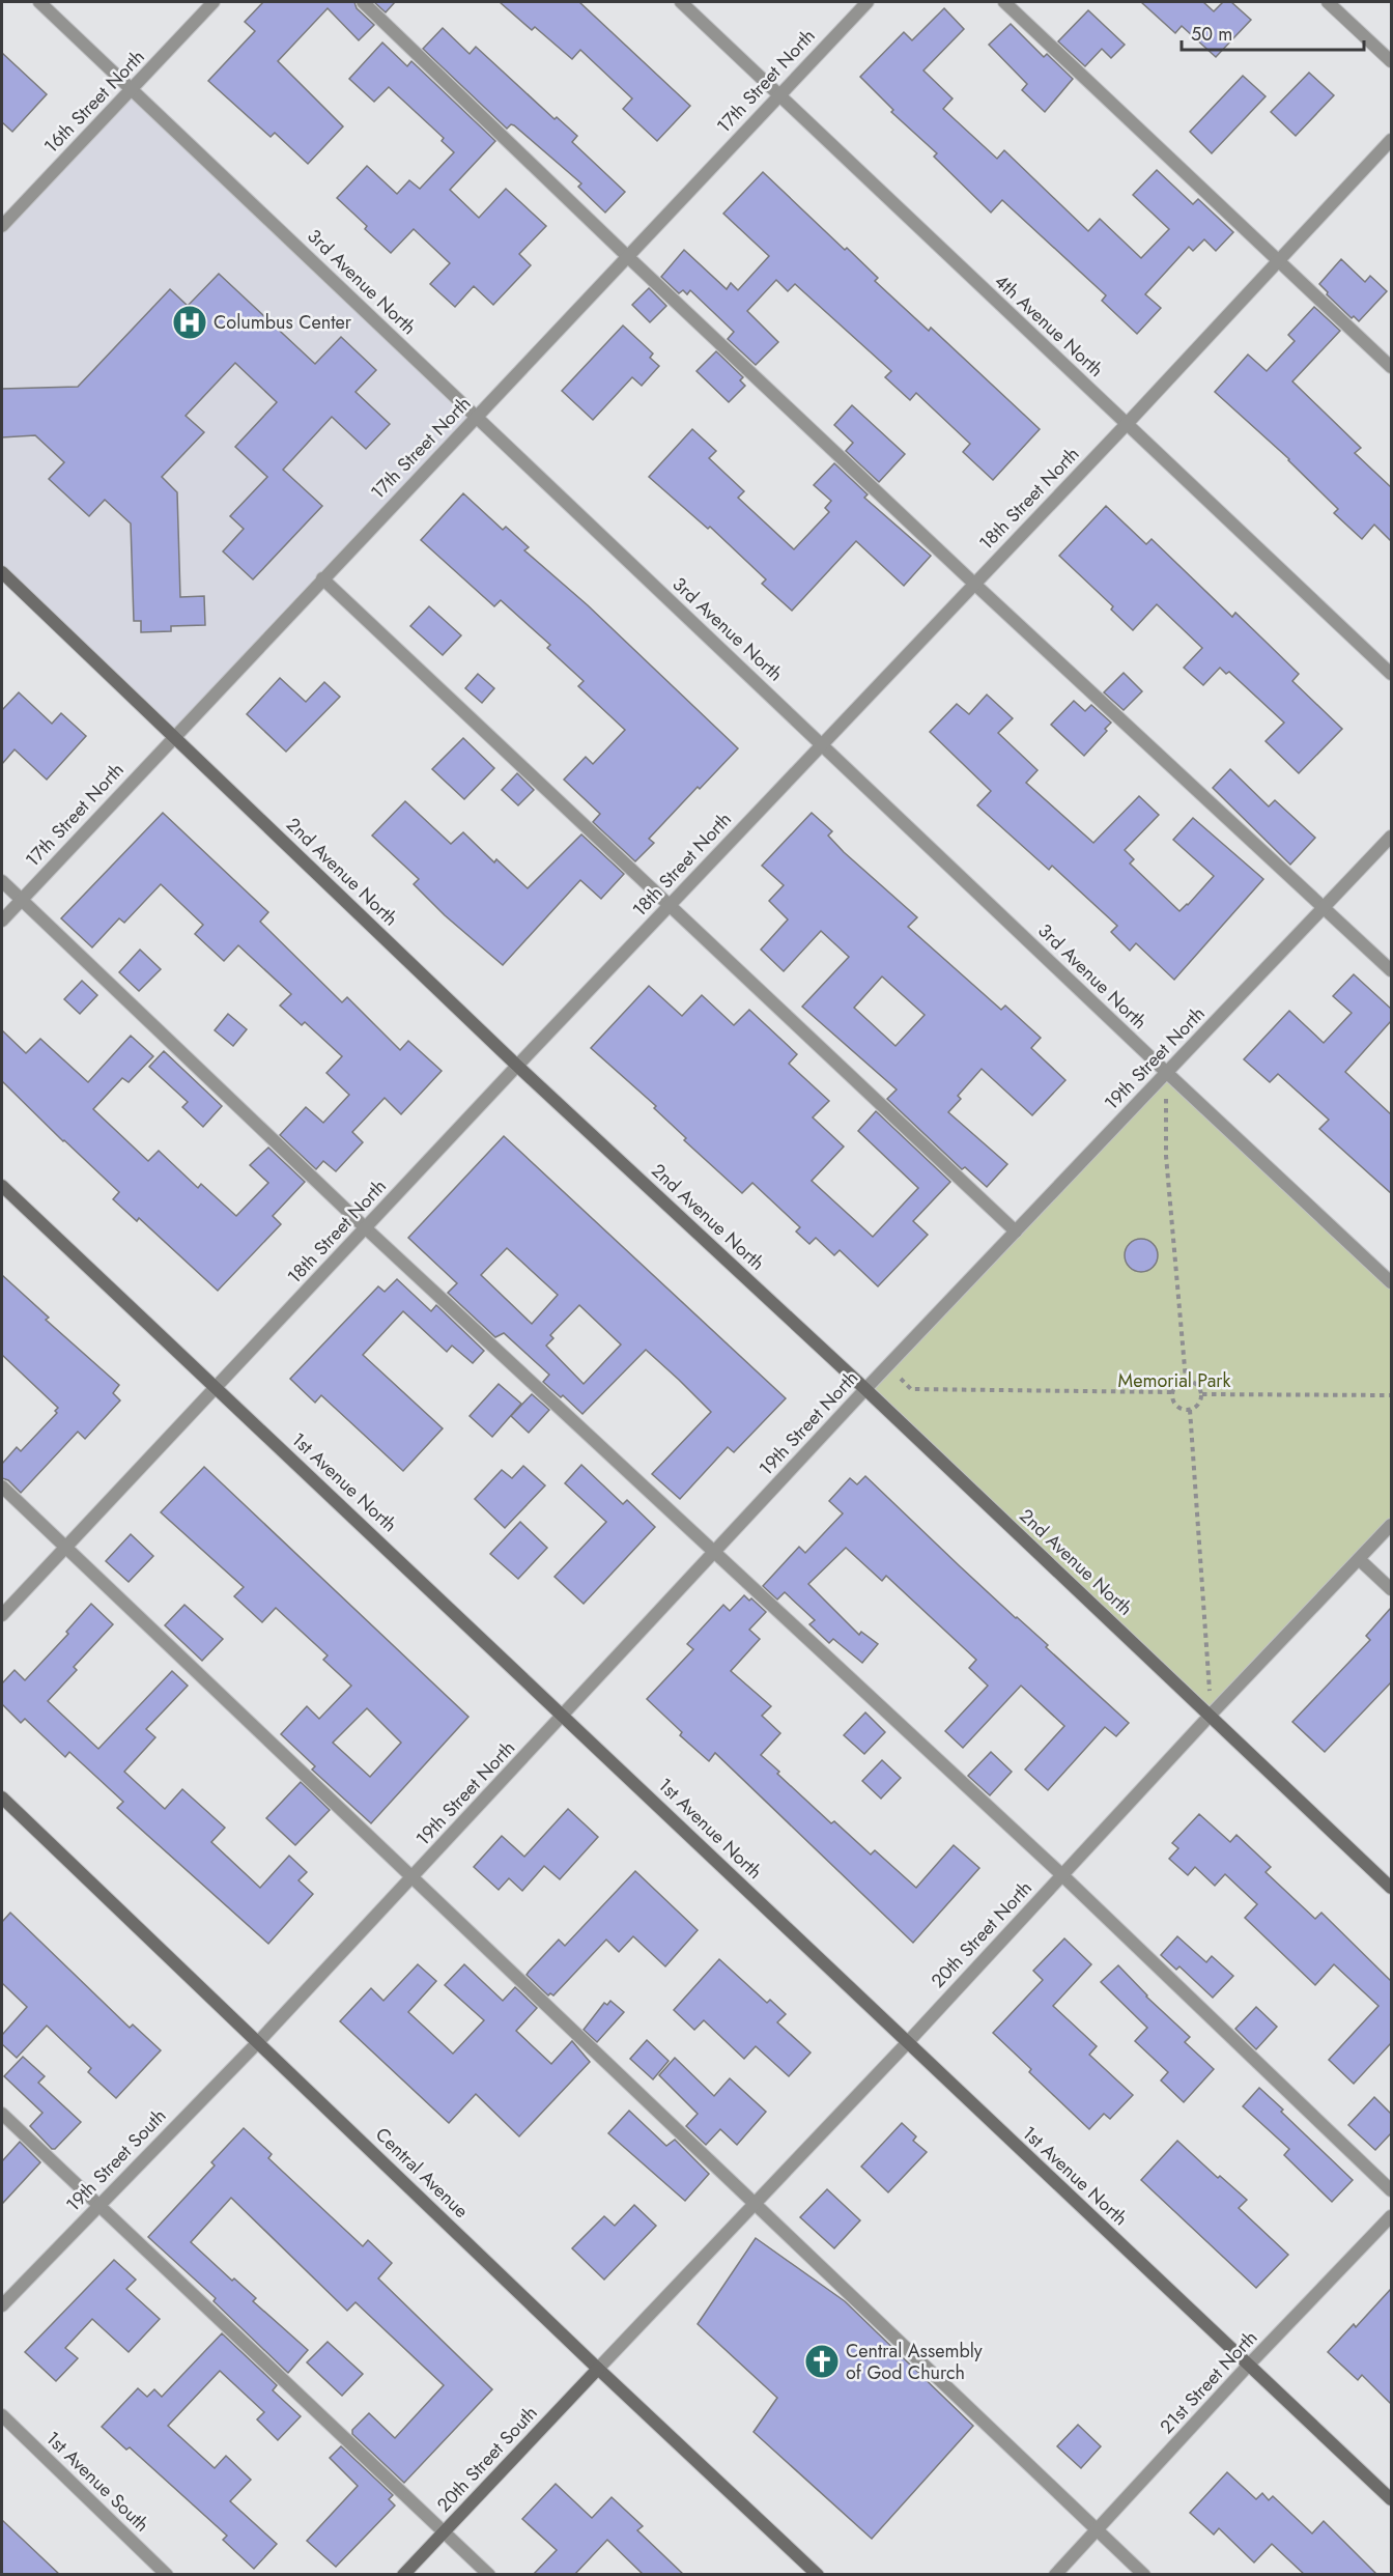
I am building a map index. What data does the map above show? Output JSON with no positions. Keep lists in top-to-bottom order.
{
  "streets": {
    "main road": [
      "2nd Avenue North",
      "1st Avenue North",
      "Central Avenue",
      "20th Street South"
    ],
    "street": [
      "17th Street North",
      "16th Street North",
      "3rd Avenue North",
      "4th Avenue North",
      "18th Street North",
      "19th Street North",
      "20th Street North",
      "19th Street South",
      "21st Street North",
      "1st Avenue South"
    ]
  },
  "crossings": [
    ["17th Street North", "3rd Avenue North"],
    ["17th Street North", "4th Avenue North"],
    ["17th Street North", "2nd Avenue North"],
    ["16th Street North", "3rd Avenue North"],
    ["3rd Avenue North", "18th Street North"],
    ["3rd Avenue North", "19th Street North"],
    ["4th Avenue North", "18th Street North"],
    ["18th Street North", "2nd Avenue North"],
    ["18th Street North", "1st Avenue North"],
    ["2nd Avenue North", "19th Street North"],
    ["2nd Avenue North", "20th Street North"],
    ["19th Street North", "1st Avenue North"],
    ["19th Street North", "19th Street South"],
    ["19th Street North", "Central Avenue"],
    ["1st Avenue North", "20th Street North"],
    ["1st Avenue North", "21st Street North"],
    ["20th Street North", "Central Avenue"],
    ["20th Street North", "20th Street South"],
    ["19th Street South", "Central Avenue"],
    ["Central Avenue", "20th Street South"]
  ],
  "parks": ["Memorial Park"],
  "places": {
    "hospital": ["Columbus Center"],
    "church": ["Central Assembly of God Church"]
  },
  "scale_bar": "50 m"
}
